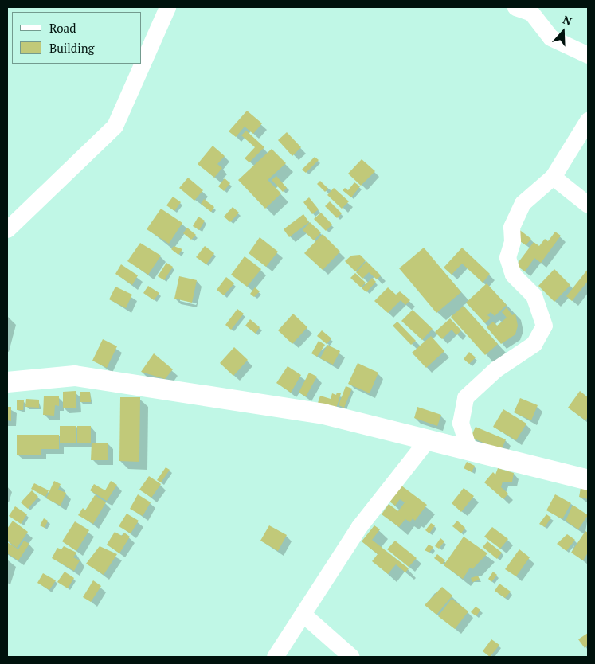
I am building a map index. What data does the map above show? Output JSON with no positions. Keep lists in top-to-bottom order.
{
  "legend": ["Road", "Building"],
  "north": "top"
}
